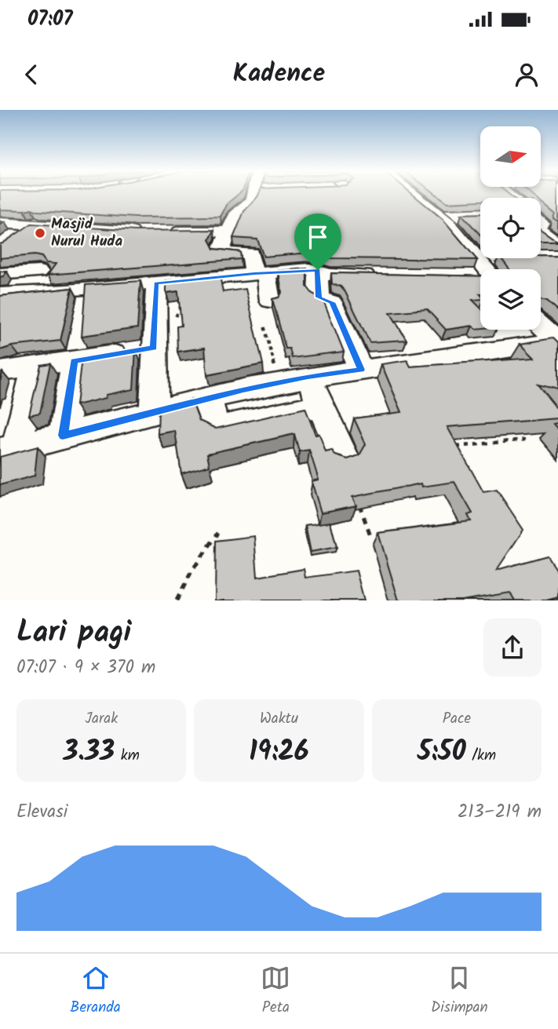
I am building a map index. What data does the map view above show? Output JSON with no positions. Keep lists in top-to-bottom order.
{
  "places": ["Masjid Nurul Huda"],
  "north": "right",
  "page": {
    "status": "07:07",
    "header": "Kadence",
    "heading": ["Lari pagi", "07:07 · 9 × 370 m"],
    "stats": [
      ["Jarak", "3.33 km"],
      ["Waktu", "19:26"],
      ["Pace", "5:50 /km"]
    ],
    "chart": ["Elevasi", "213–219 m"],
    "tabs": ["Beranda", "Peta", "Disimpan"]
  }
}
